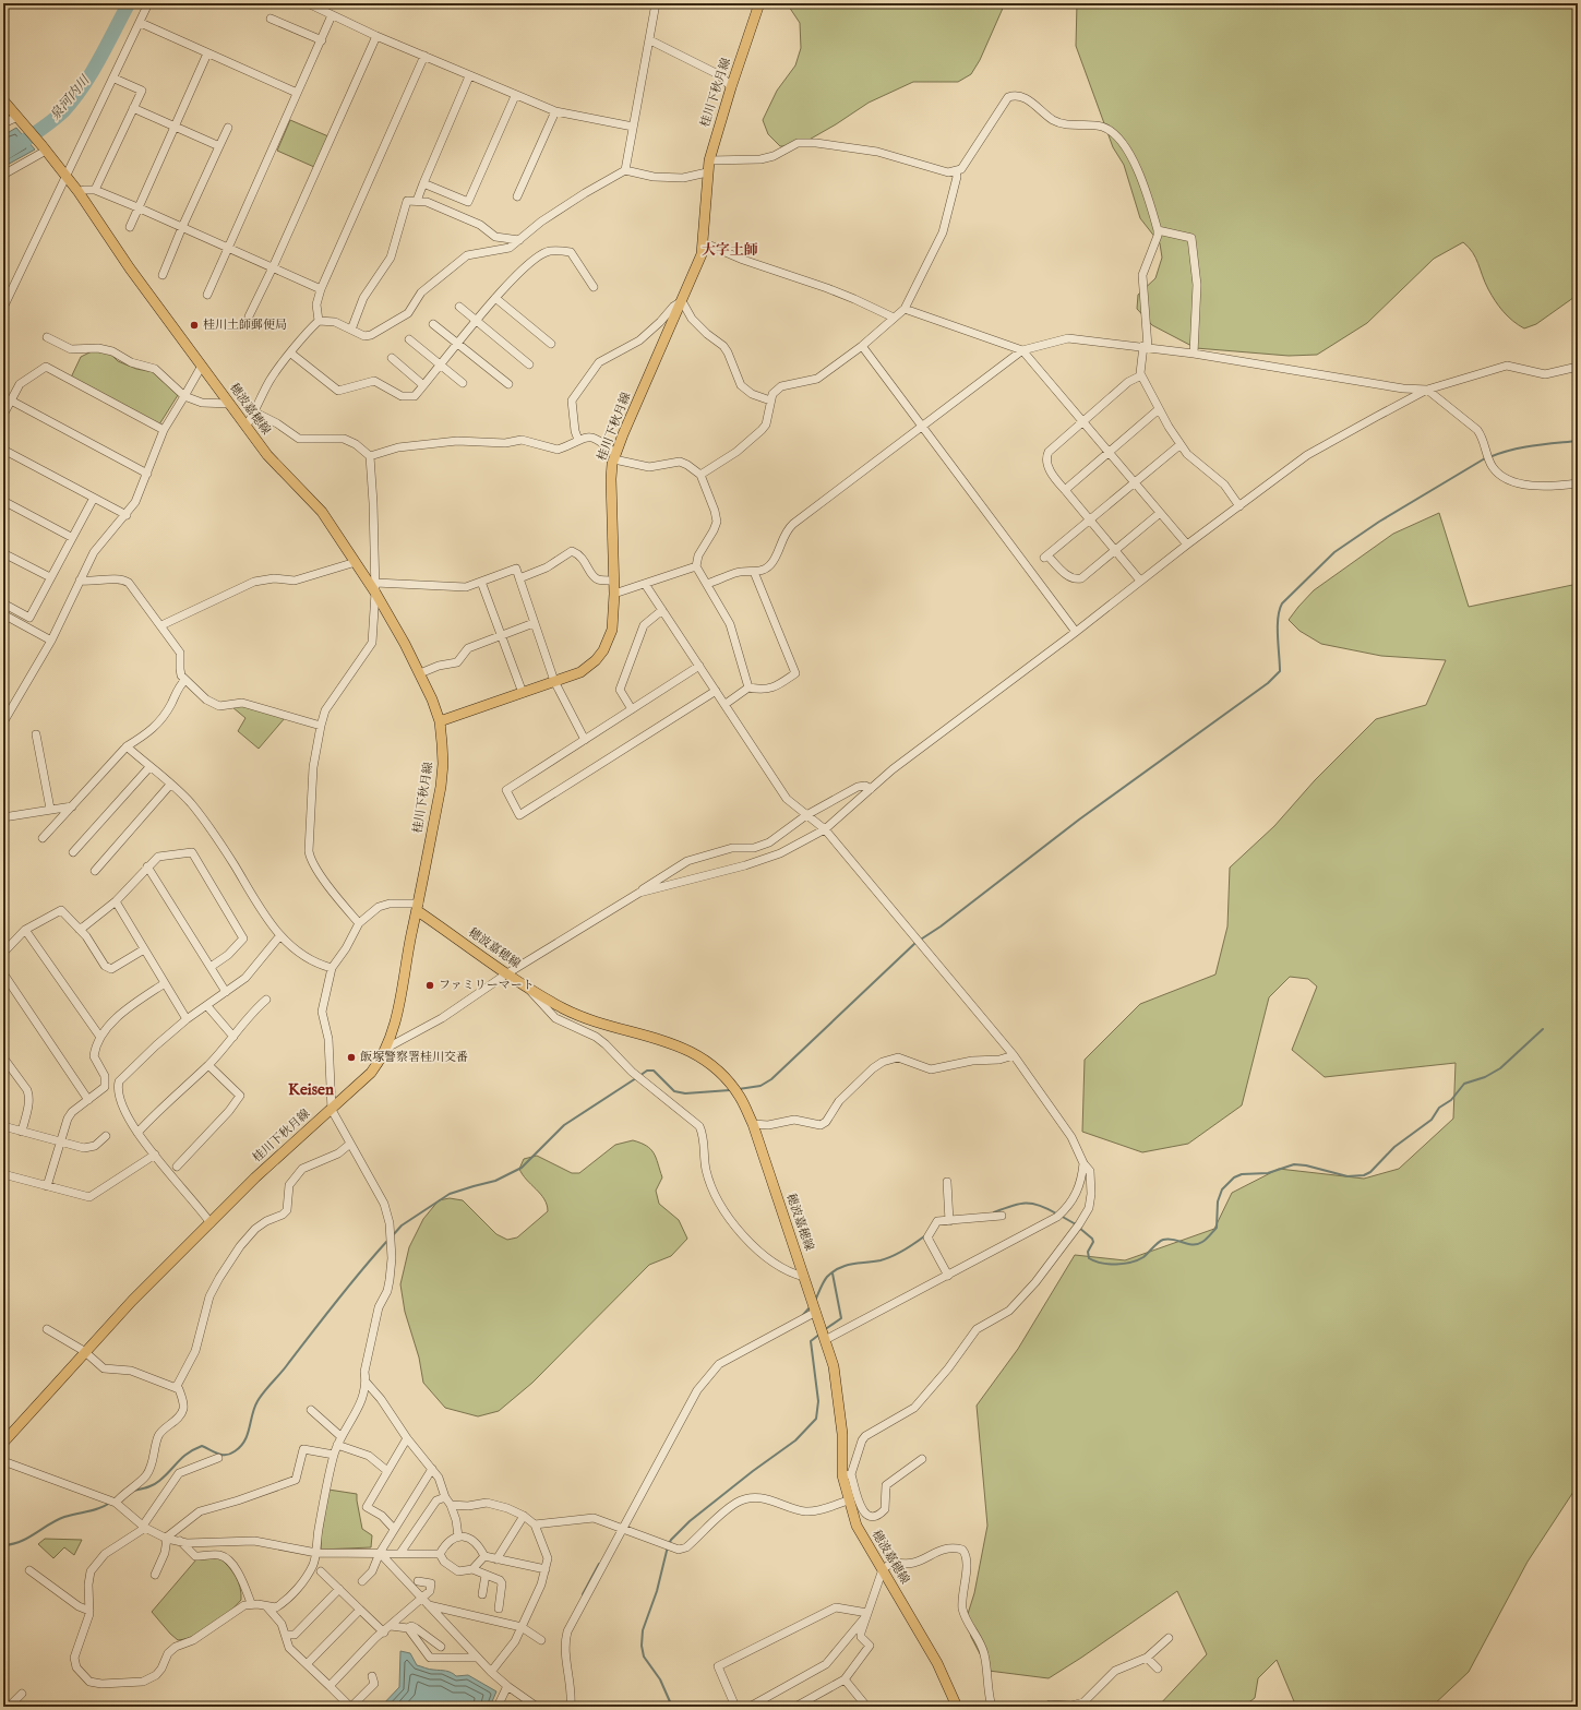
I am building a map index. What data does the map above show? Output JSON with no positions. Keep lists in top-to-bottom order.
{
  "streets": {
    "main road": ["桂川下秋月線", "穂波嘉穂線"]
  },
  "crossings": [
    ["桂川下秋月線", "穂波嘉穂線"]
  ],
  "districts": ["大字土師", "Keisen"],
  "water": ["泉河内川"],
  "places": ["桂川土師郵便局", "ファミリーマート", "飯塚警察署桂川交番"]
}
